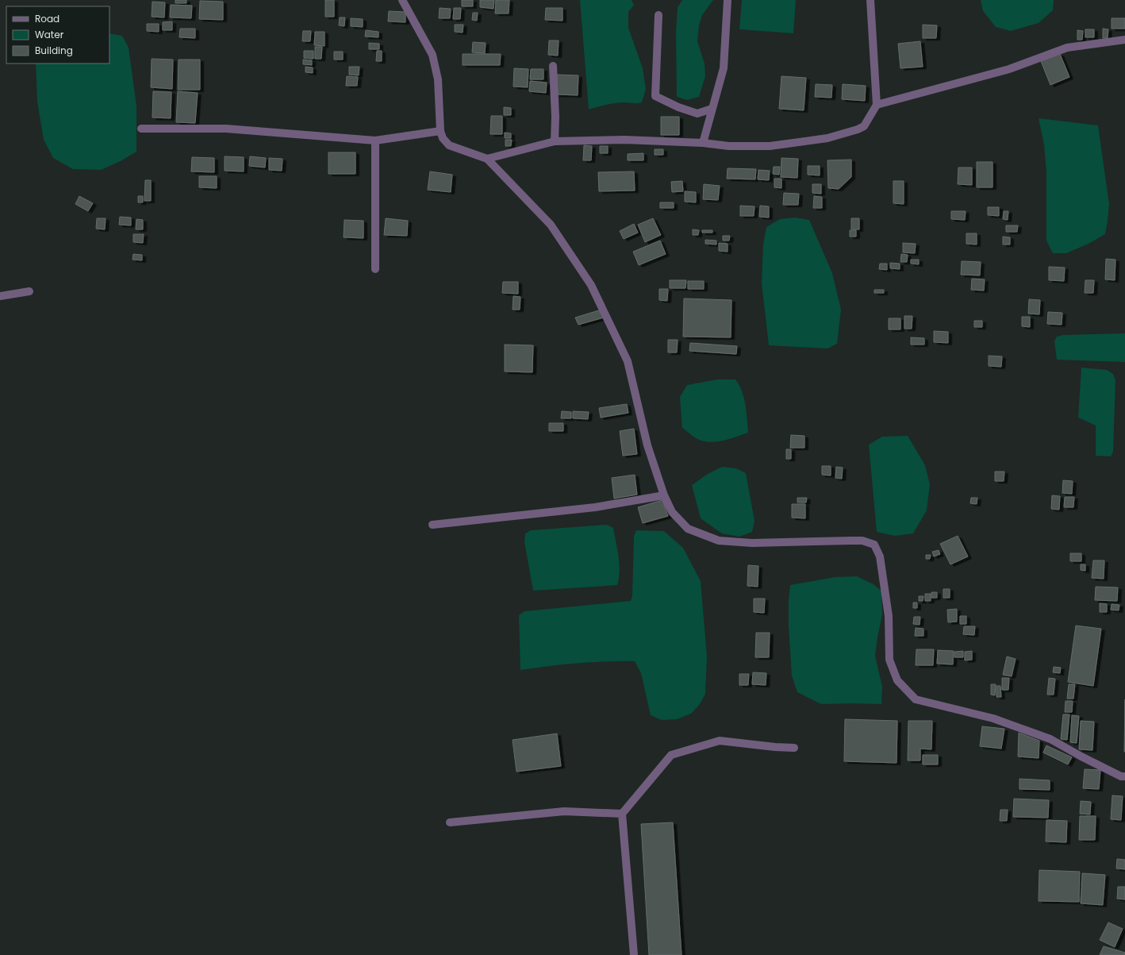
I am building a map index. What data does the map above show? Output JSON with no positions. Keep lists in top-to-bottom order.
{
  "legend": ["Road", "Water", "Building"]
}
